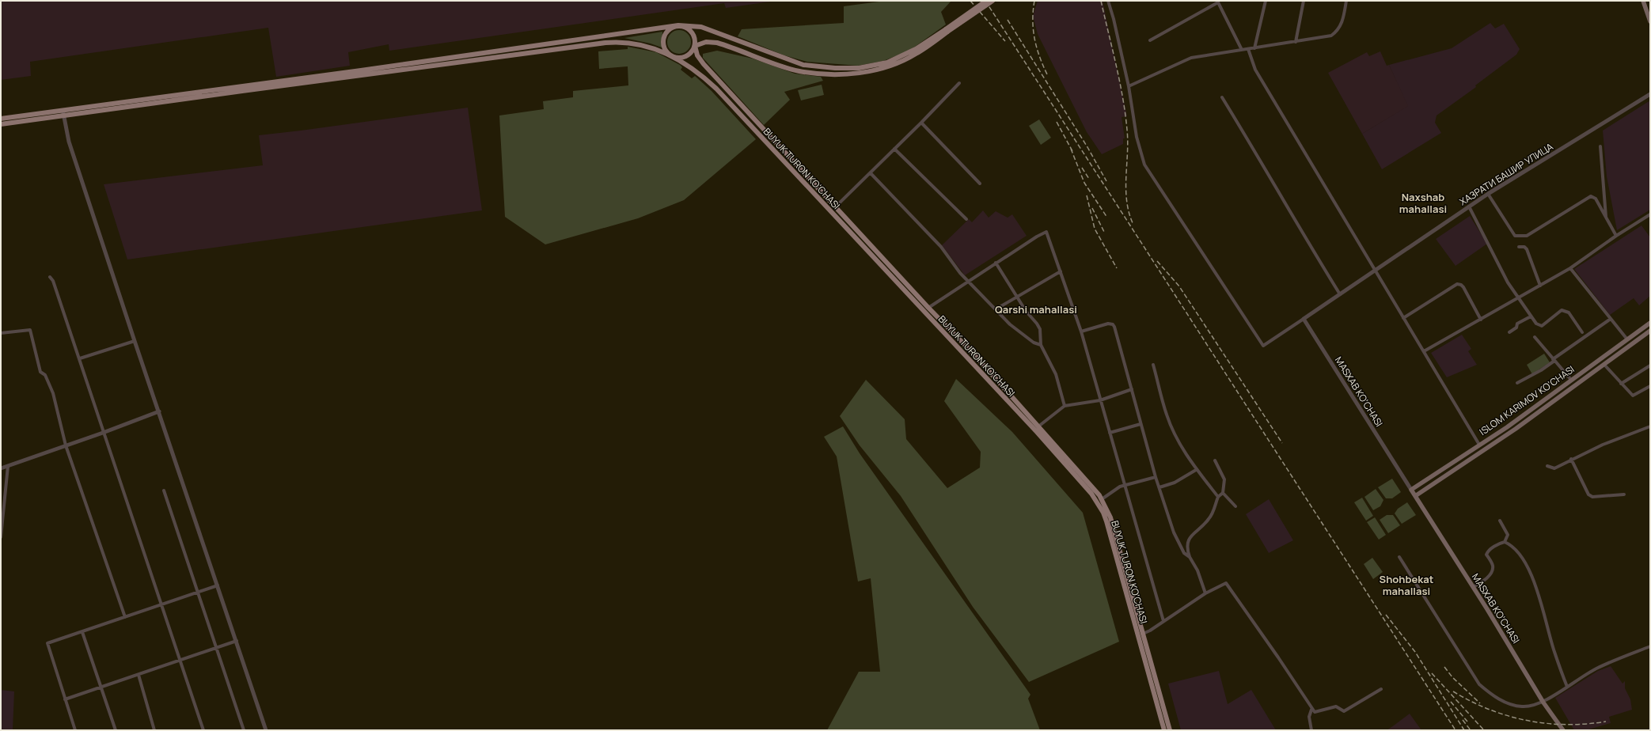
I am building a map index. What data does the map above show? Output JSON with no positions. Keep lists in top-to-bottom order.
{
  "streets": {
    "main road": ["BUYUK TURON KO'CHASI", "MASXAB KO'CHASI", "ISLOM KARIMOV KO‘CHASI"],
    "street": ["ХАЗРАТИ БАШИР УЛИЦА"]
  },
  "crossings": [
    ["ХАЗРАТИ БАШИР УЛИЦА", "MASXAB KO'CHASI"],
    ["MASXAB KO'CHASI", "ISLOM KARIMOV KO‘CHASI"]
  ],
  "districts": ["Naxshab mahallasi", "Qarshi mahallasi", "Shohbekat mahallasi"]
}
